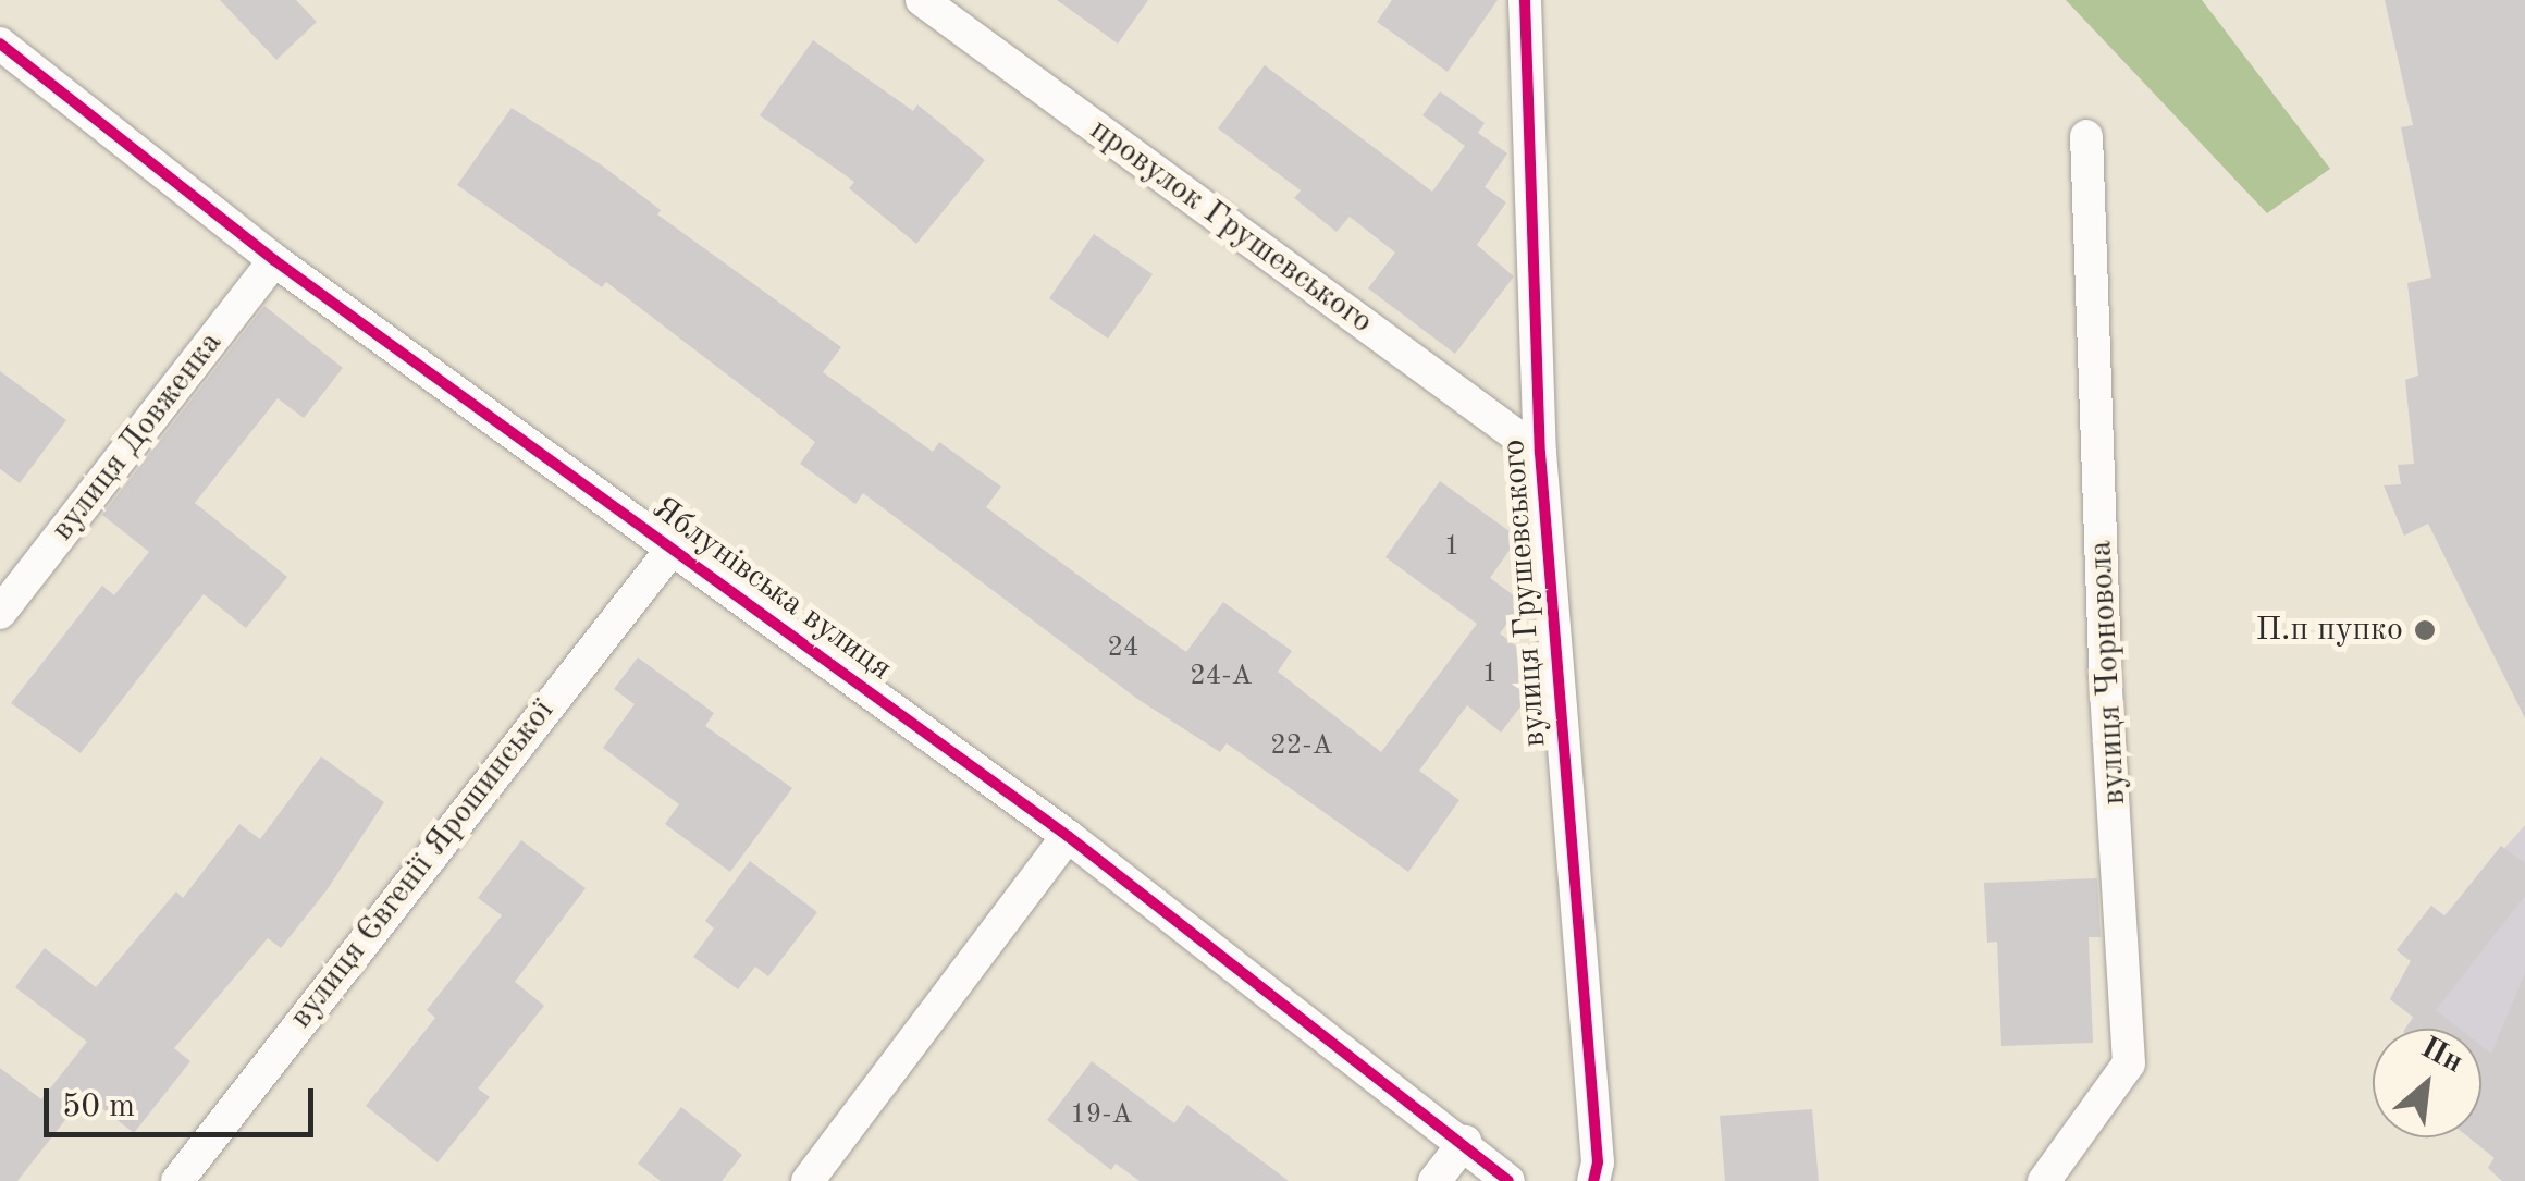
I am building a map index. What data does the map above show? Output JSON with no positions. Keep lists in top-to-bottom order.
{
  "streets": {
    "street": [
      "провулок Грушевського",
      "вулиця Довженка",
      "Яблунівська вулиця",
      "вулиця Грушевського",
      "вулиця Чорновола",
      "вулиця Євгенії Ярошинської"
    ]
  },
  "crossings": [
    ["провулок Грушевського", "вулиця Грушевського"],
    ["вулиця Довженка", "Яблунівська вулиця"],
    ["Яблунівська вулиця", "вулиця Євгенії Ярошинської"]
  ],
  "places": ["П.п пупко"],
  "house_numbers": [
    "1",
    "24",
    "1",
    "24-А",
    "22-А",
    "19-А"
  ],
  "scale_bar": "50 m",
  "north": "top right"
}
